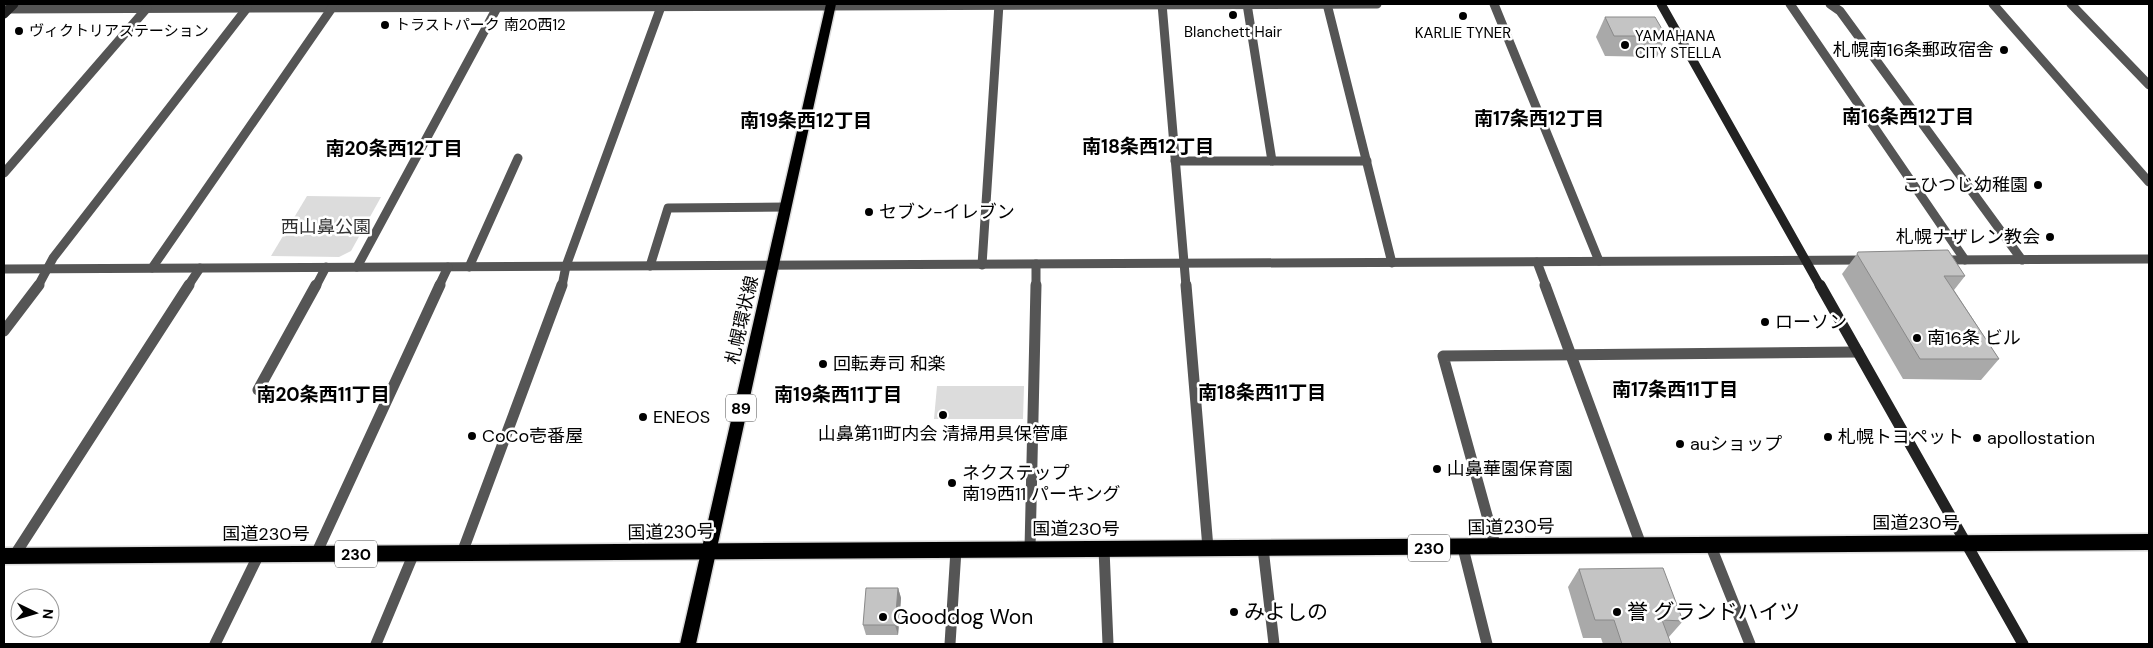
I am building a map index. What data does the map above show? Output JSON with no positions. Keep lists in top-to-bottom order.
{
  "streets": {
    "highway": ["国道230号", "230"],
    "main road": ["札幌環状線", "89"]
  },
  "crossings": [
    ["札幌環状線", "国道230号"]
  ],
  "districts": [
    "南16条西12丁目",
    "南17条西12丁目",
    "南19条西12丁目",
    "南18条西12丁目",
    "南20条西12丁目",
    "南17条西11丁目",
    "南18条西11丁目",
    "南20条西11丁目",
    "南19条西11丁目"
  ],
  "parks": ["西山鼻公園"],
  "places": [
    "Blanchett Hair",
    "KARLIE TYNER",
    "トラストパーク 南20西12",
    "ヴィクトリアステーション",
    "YAMAHANA CITY STELLA",
    "札幌南16条郵政宿舎",
    "こひつじ幼稚園",
    "セブン-イレブン",
    "札幌ナザレン教会",
    "ローソン",
    "南16条 ビル",
    "回転寿司 和楽",
    "山鼻第11町内会 清掃用具保管庫",
    "ENEOS",
    "CoCo壱番屋",
    "札幌トヨペット",
    "apollostation",
    "auショップ",
    "山鼻華園保育園",
    "ネクステップ 南19西11 パーキング",
    "みよしの",
    "誉 グランドハイツ",
    "Gooddog Won"
  ],
  "north": "right"
}
